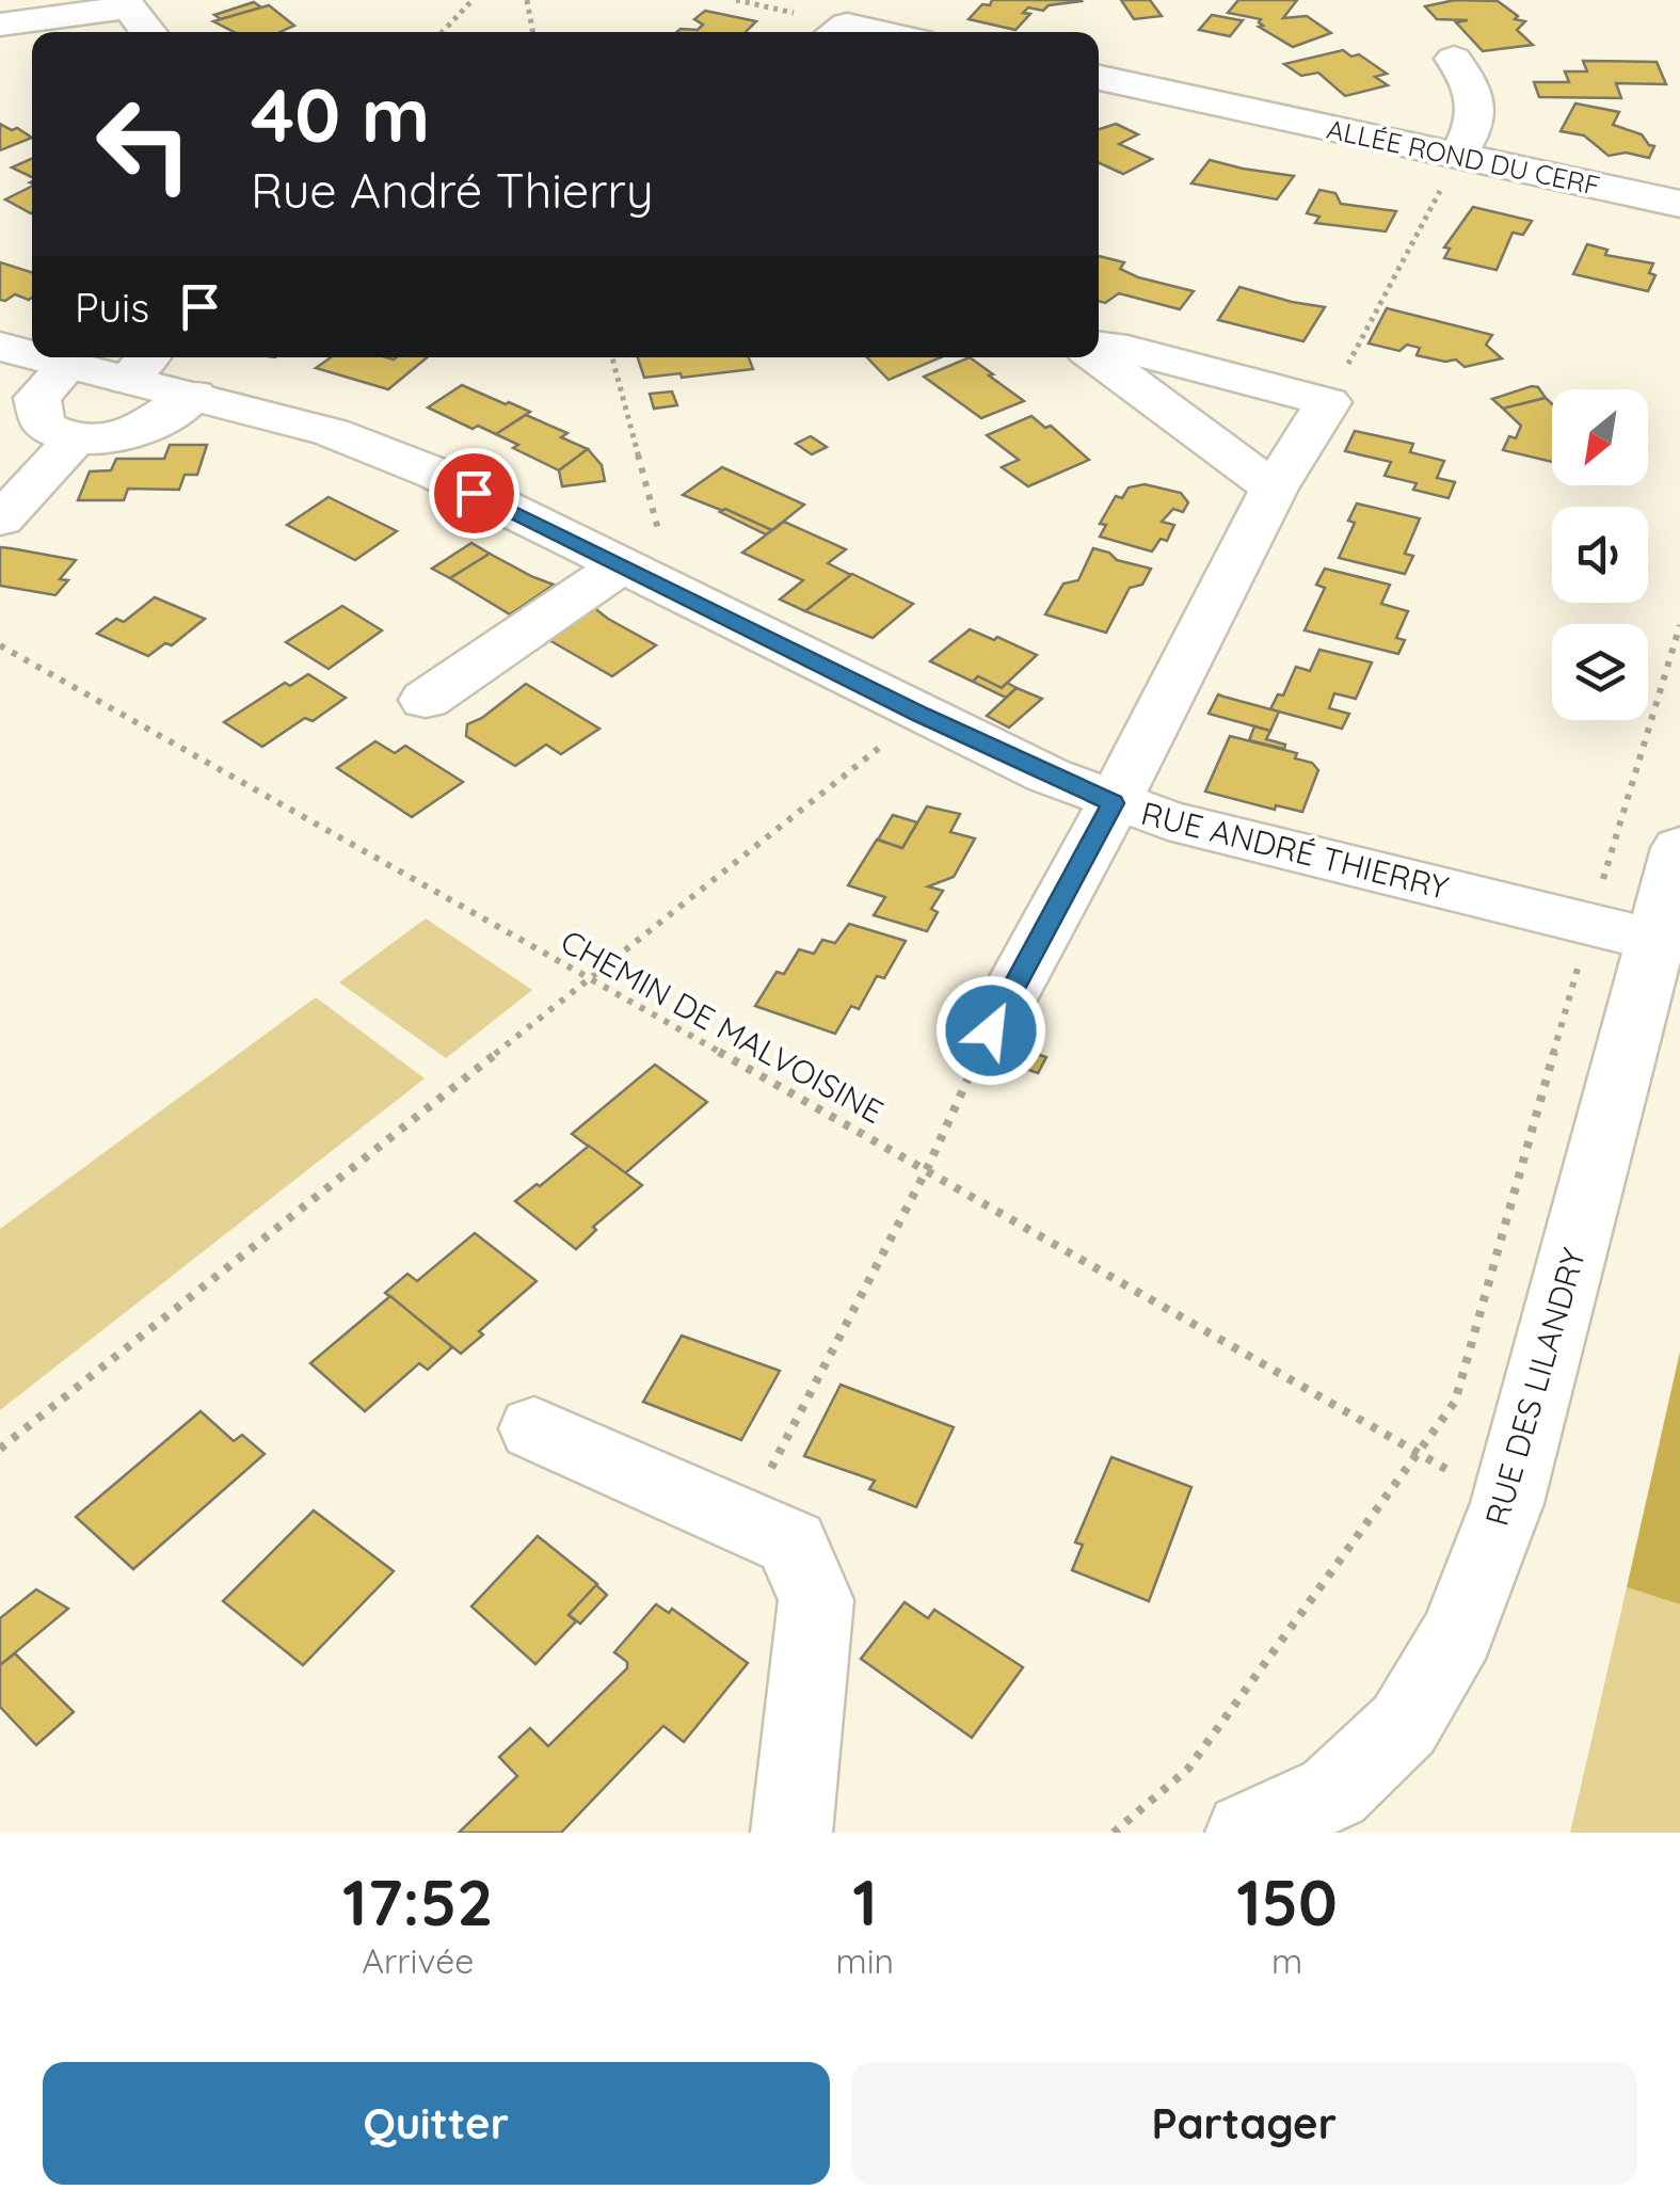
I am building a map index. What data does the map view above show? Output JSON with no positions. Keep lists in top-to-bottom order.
{
  "streets": {
    "street": ["ALLÉE ROND DU CERF", "RUE ANDRÉ THIERRY", "RUE DES LILANDRY"],
    "path": ["CHEMIN DE MALVOISINE"]
  },
  "crossings": [
    ["RUE ANDRÉ THIERRY", "RUE DES LILANDRY"]
  ],
  "north": "bottom left",
  "page": {
    "turn": ["40 m", "Rue André Thierry"],
    "then": "Puis",
    "eta": [
      "17:52",
      "Arrivée",
      "1",
      "min",
      "150",
      "m"
    ],
    "buttons": ["Quitter", "Partager"]
  }
}
